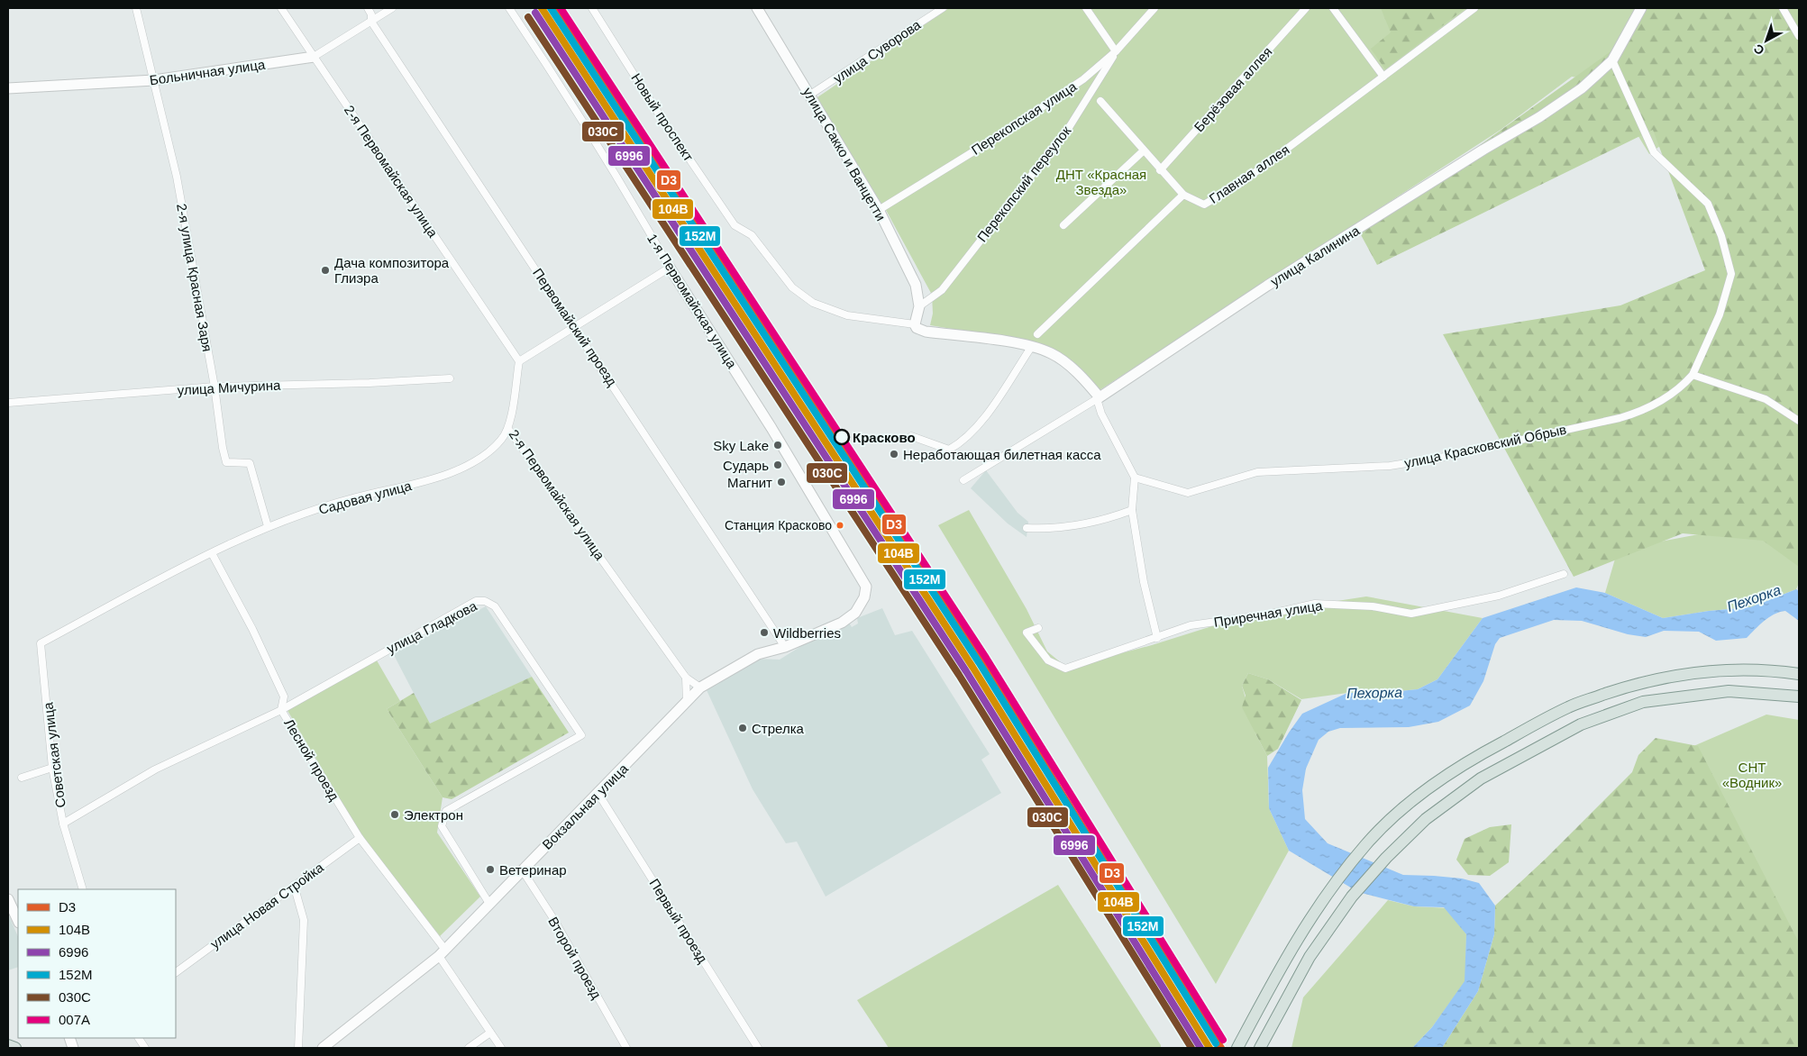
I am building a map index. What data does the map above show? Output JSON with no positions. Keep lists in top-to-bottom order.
{
  "streets": {
    "street": [
      "улица Суворова",
      "Больничная улица",
      "Берёзовая аллея",
      "Новый проспект",
      "Перекопская улица",
      "улица Сакко и Ванцетти",
      "2-я Первомайская улица",
      "Главная аллея",
      "Перекопский переулок",
      "улица Калинина",
      "2-я улица Красная Заря",
      "1-я Первомайская улица",
      "Первомайский проезд",
      "улица Мичурина",
      "улица Красковский Обрыв",
      "Садовая улица",
      "Приречная улица",
      "улица Гладкова",
      "Советская улица",
      "Лесной проезд",
      "Вокзальная улица",
      "улица Новая Стройка",
      "Первый проезд",
      "Второй проезд"
    ]
  },
  "crossings": [
    ["улица Суворова", "улица Сакко и Ванцетти"],
    ["Больничная улица", "2-я Первомайская улица"],
    ["Больничная улица", "2-я улица Красная Заря"],
    ["Больничная улица", "Первомайский проезд"],
    ["Перекопская улица", "улица Сакко и Ванцетти"],
    ["Перекопская улица", "Перекопский переулок"],
    ["улица Сакко и Ванцетти", "Перекопский переулок"],
    ["2-я Первомайская улица", "Садовая улица"],
    ["2-я Первомайская улица", "Вокзальная улица"],
    ["улица Калинина", "улица Красковский Обрыв"],
    ["2-я улица Красная Заря", "улица Мичурина"],
    ["2-я улица Красная Заря", "Садовая улица"],
    ["1-я Первомайская улица", "Вокзальная улица"],
    ["Первомайский проезд", "Вокзальная улица"],
    ["Садовая улица", "Советская улица"],
    ["Садовая улица", "Лесной проезд"],
    ["улица Гладкова", "Советская улица"],
    ["улица Гладкова", "Лесной проезд"],
    ["улица Гладкова", "Вокзальная улица"],
    ["Лесной проезд", "Вокзальная улица"],
    ["Лесной проезд", "улица Новая Стройка"],
    ["Вокзальная улица", "Первый проезд"],
    ["Вокзальная улица", "Второй проезд"]
  ],
  "water": ["Пехорка"],
  "parks": ["ДНТ «Красная Звезда»", "СНТ «Водник»"],
  "places": [
    "Дача композитора Глиэра",
    "Красково",
    "Sky Lake",
    "Неработающая билетная касса",
    "Сударь",
    "Магнит",
    "Станция Красково",
    "Wildberries",
    "Стрелка",
    "Электрон",
    "Ветеринар"
  ],
  "lines": [
    "transit line D3",
    "transit line 104В",
    "transit line 152М",
    "transit line 007А",
    "transit line 6996",
    "transit line 030C"
  ],
  "legend": [
    "D3",
    "104В",
    "6996",
    "152М",
    "030C",
    "007А"
  ],
  "north": "bottom left"
}
